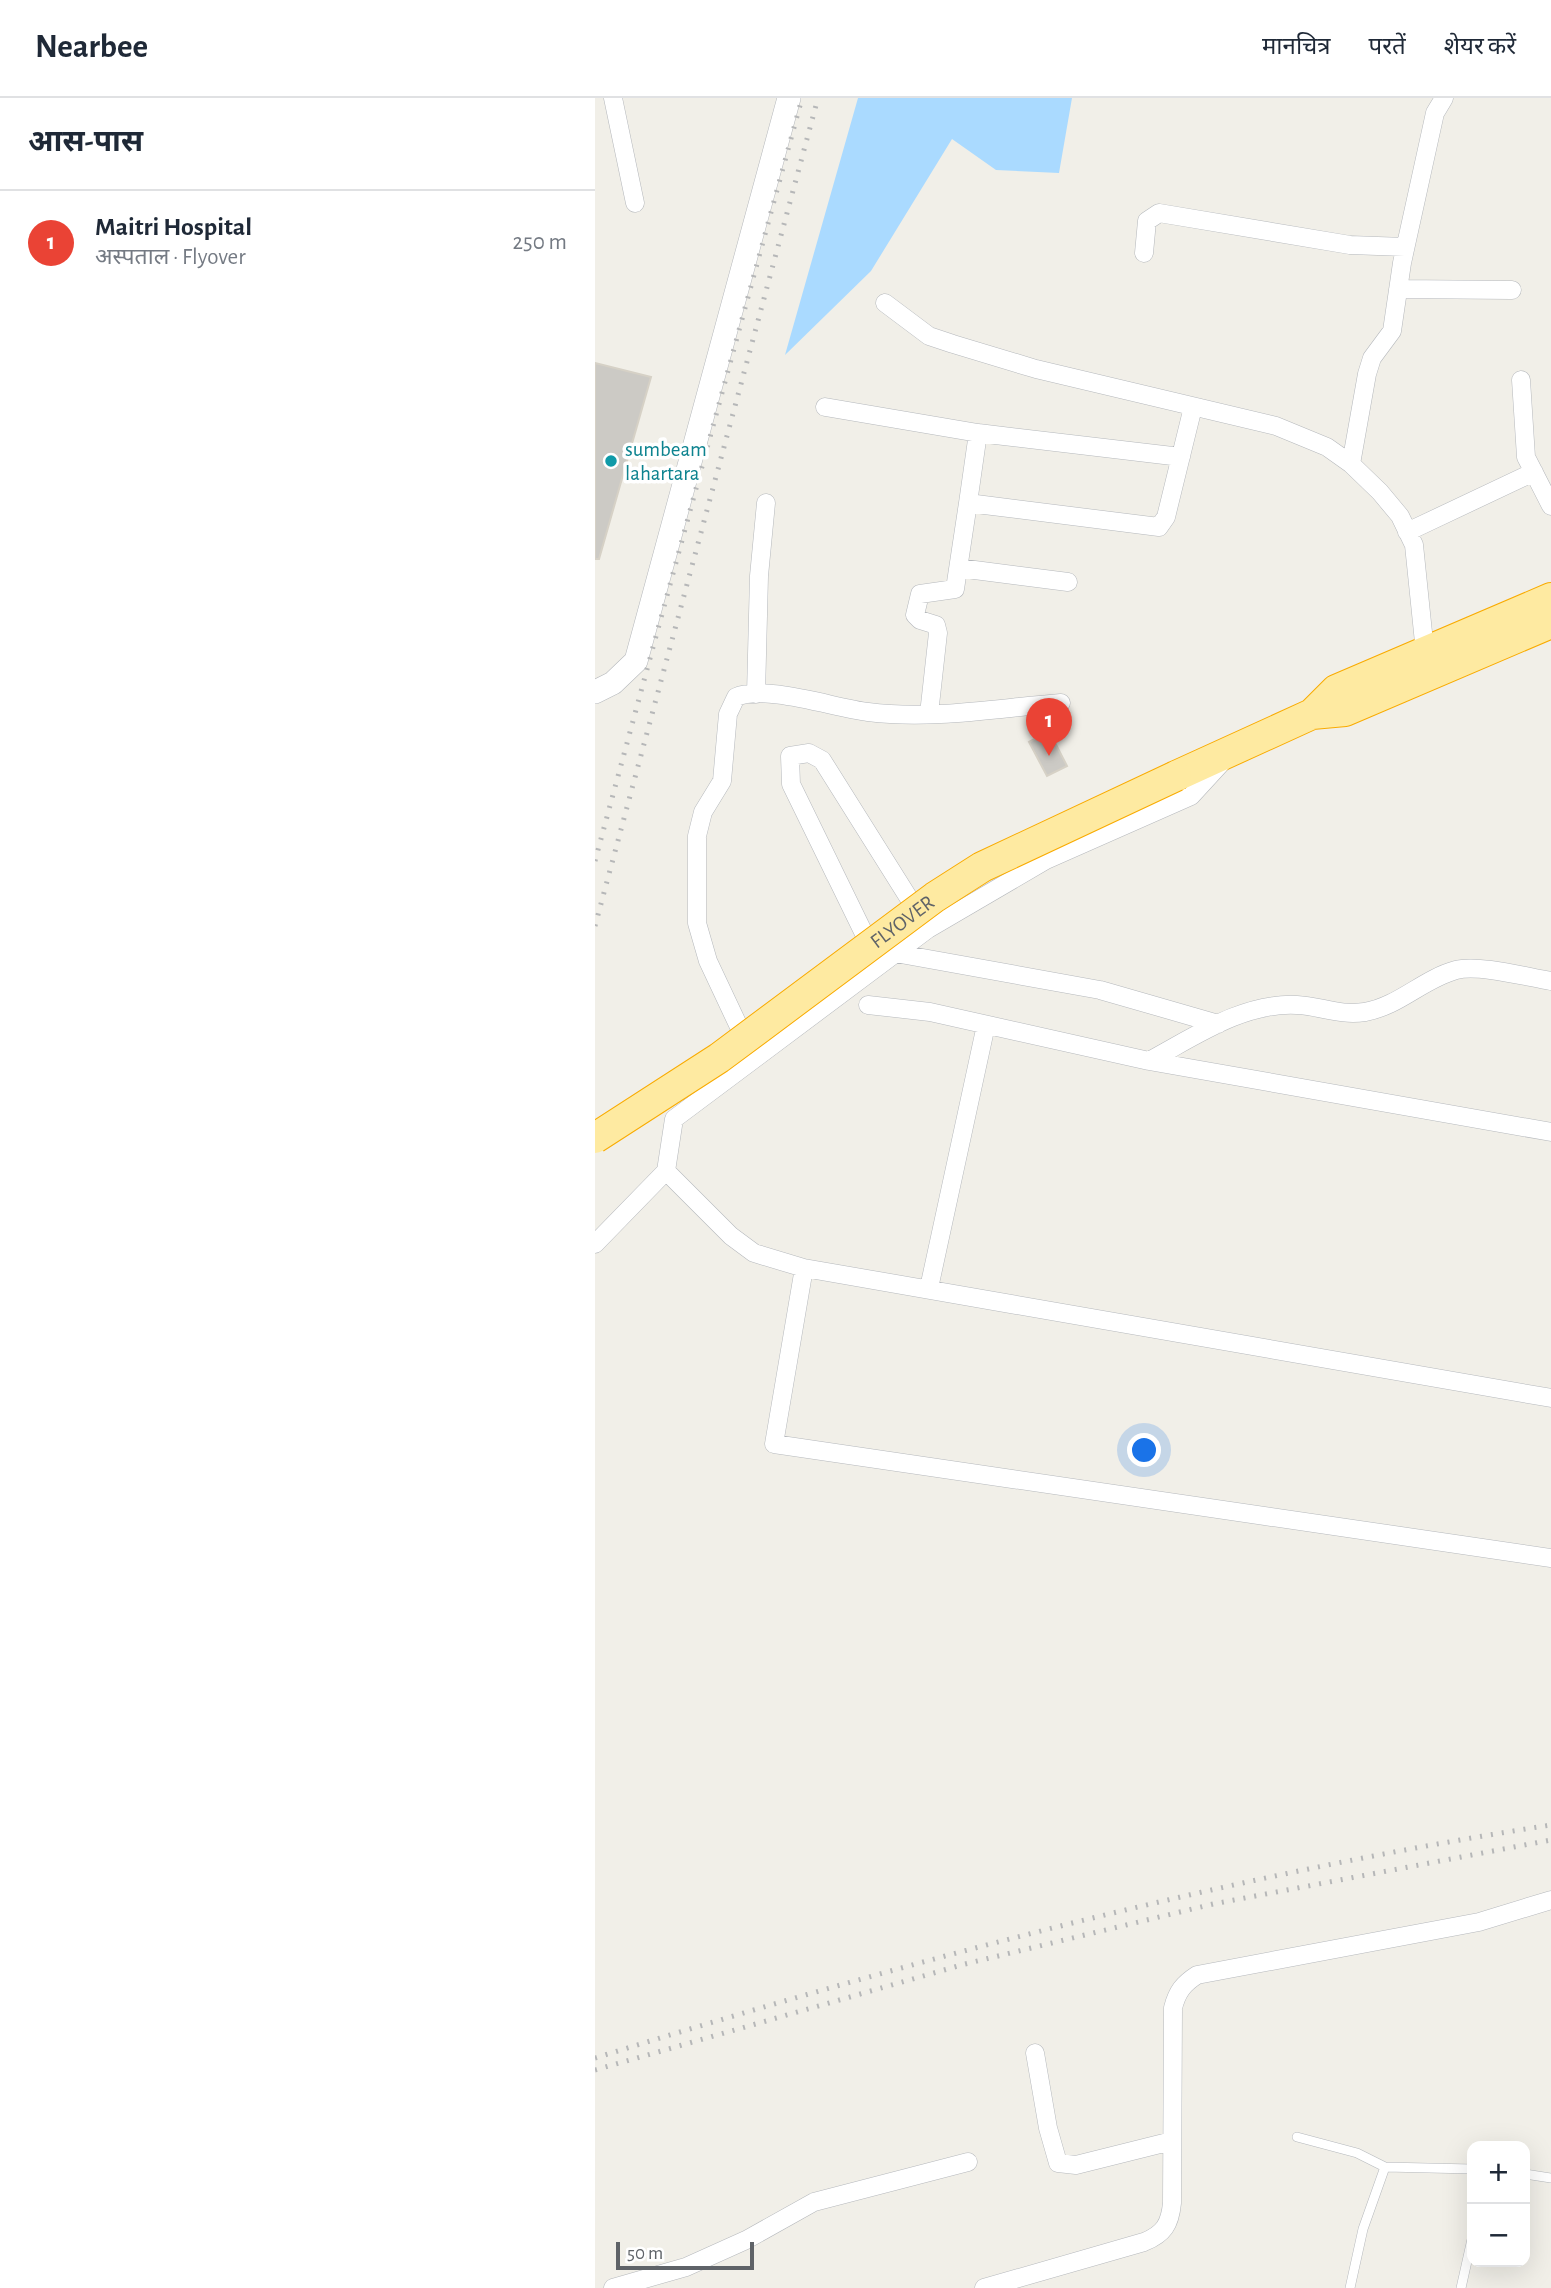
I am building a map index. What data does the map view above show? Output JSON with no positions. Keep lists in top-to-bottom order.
{
  "streets": {
    "highway": ["FLYOVER"]
  },
  "places": ["sumbeam lahartara"],
  "scale_bar": "50 m",
  "page": {
    "header": "Nearbee",
    "nav": ["मानचित्र", "परतें", "शेयर करें"],
    "heading": "आस-पास",
    "list": [
      {
        "mark": "1",
        "name": "Maitri Hospital",
        "note": "अस्पताल · Flyover",
        "value": "250 m"
      }
    ],
    "pins": "1",
    "map_buttons": ["+", "−"],
    "scale": "50 m"
  }
}
